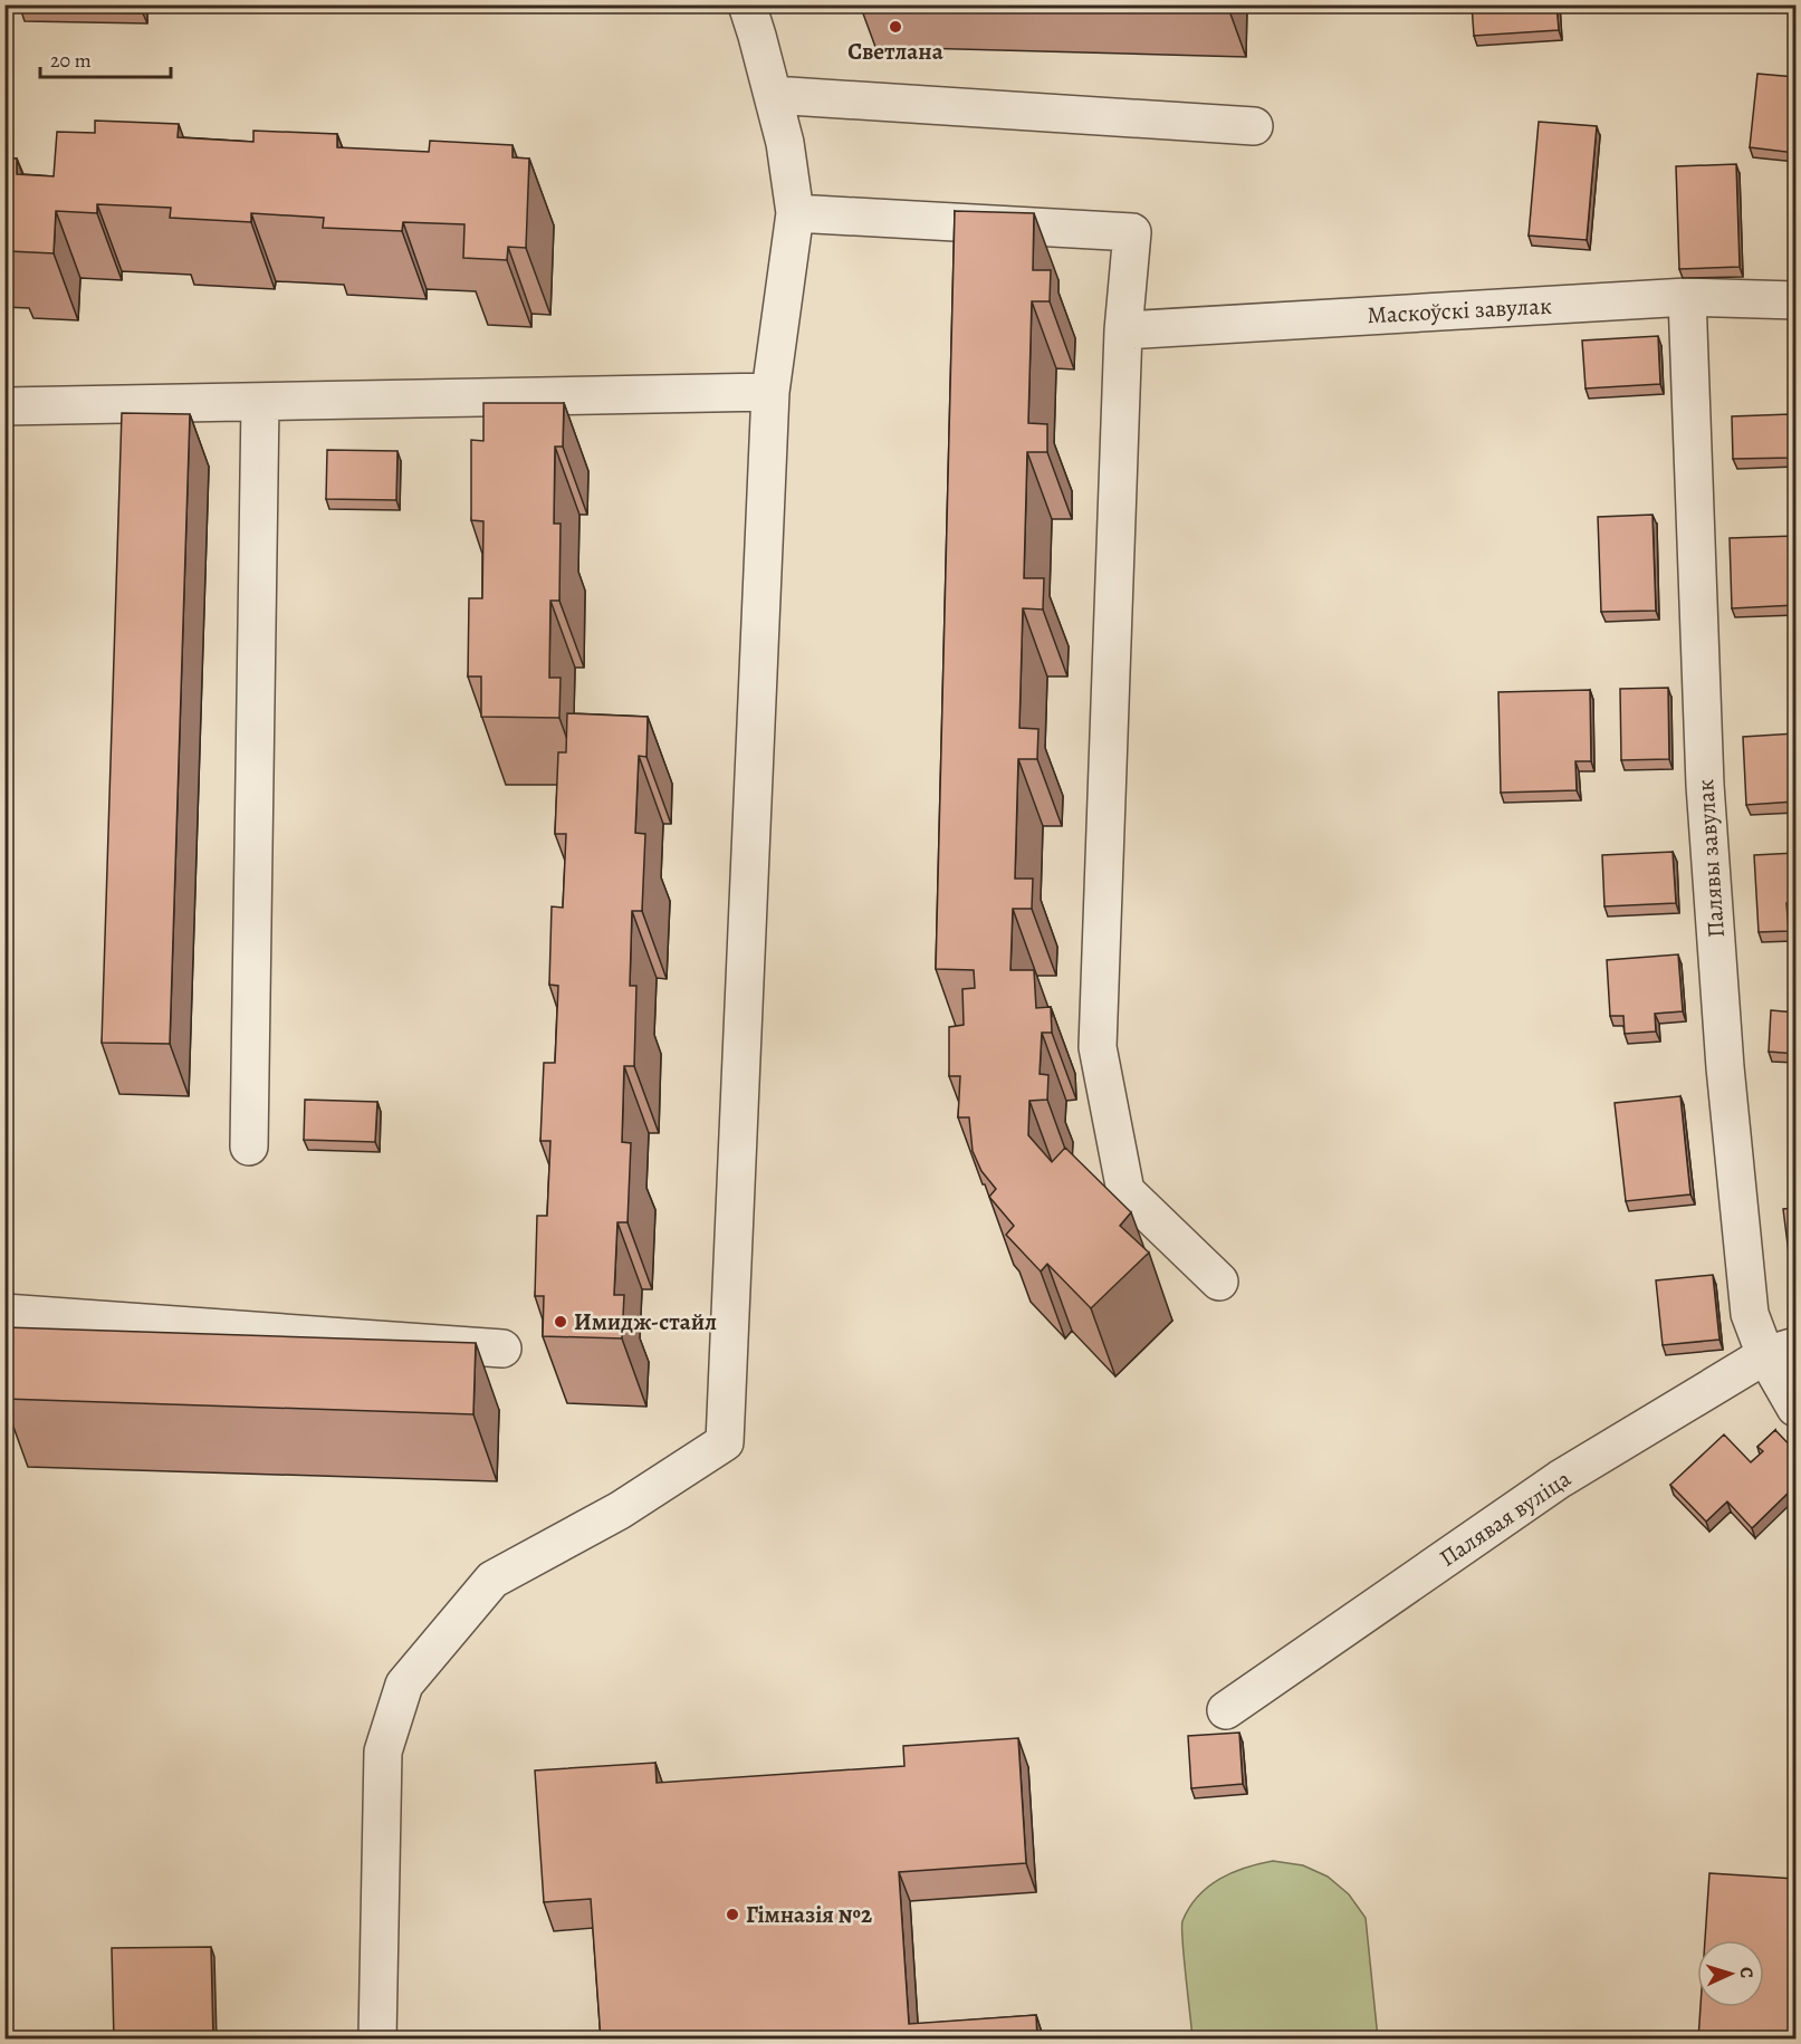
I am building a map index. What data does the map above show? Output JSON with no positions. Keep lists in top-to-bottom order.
{
  "streets": {
    "street": ["Маскоўскі завулак", "Палявы завулак", "Палявая вуліца"]
  },
  "crossings": [
    ["Маскоўскі завулак", "Палявы завулак"],
    ["Палявы завулак", "Палявая вуліца"]
  ],
  "places": ["Светлана", "Имидж-стайл", "Гімназія №2"],
  "scale_bar": "20 m",
  "north": "right"
}
